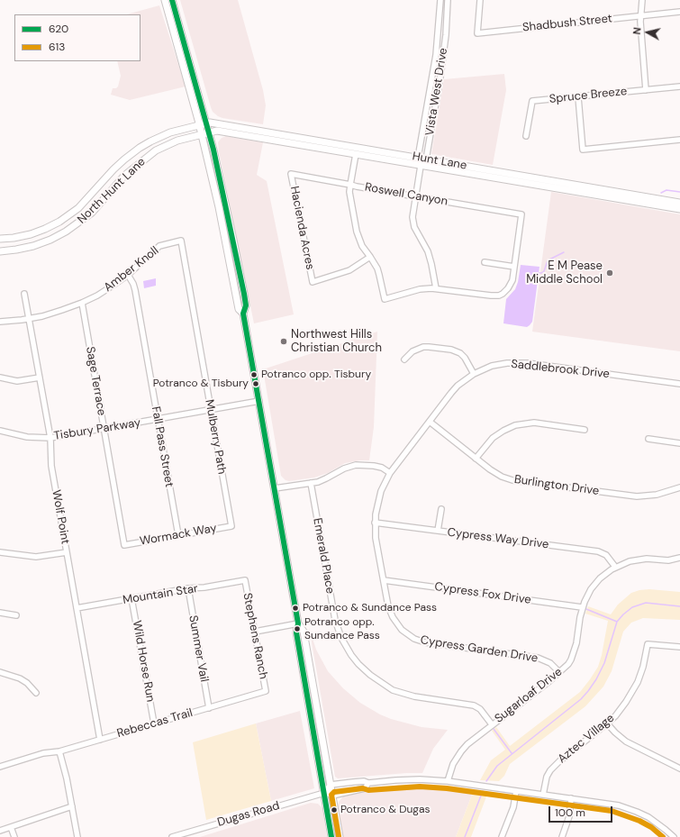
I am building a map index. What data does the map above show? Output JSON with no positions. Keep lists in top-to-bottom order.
{
  "streets": {
    "main road": ["Hunt Lane", "North Hunt Lane"],
    "street": [
      "Shadbush Street",
      "Vista West Drive",
      "Spruce Breeze",
      "Roswell Canyon",
      "Hacienda Acres",
      "Amber Knoll",
      "Saddlebrook Drive",
      "Sage Terrace",
      "Tisbury Parkway",
      "Mulberry Path",
      "Fall Pass Street",
      "Burlington Drive",
      "Wolf Point",
      "Wormack Way",
      "Cypress Way Drive",
      "Emerald Place",
      "Cypress Fox Drive",
      "Mountain Star",
      "Stephens Ranch",
      "Summer Vail",
      "Cypress Garden Drive",
      "Wild Horse Run",
      "Sugarloaf Drive",
      "Rebeccas Trail",
      "Aztec Village",
      "Dugas Road"
    ]
  },
  "crossings": [
    ["Vista West Drive", "Hunt Lane"],
    ["Hunt Lane", "North Hunt Lane"],
    ["Roswell Canyon", "Hacienda Acres"],
    ["Amber Knoll", "Sage Terrace"],
    ["Amber Knoll", "Mulberry Path"],
    ["Amber Knoll", "Fall Pass Street"],
    ["Amber Knoll", "Wolf Point"],
    ["Saddlebrook Drive", "Burlington Drive"],
    ["Saddlebrook Drive", "Cypress Way Drive"],
    ["Saddlebrook Drive", "Cypress Garden Drive"],
    ["Sage Terrace", "Tisbury Parkway"],
    ["Sage Terrace", "Wormack Way"],
    ["Tisbury Parkway", "Mulberry Path"],
    ["Tisbury Parkway", "Fall Pass Street"],
    ["Tisbury Parkway", "Wolf Point"],
    ["Mulberry Path", "Wormack Way"],
    ["Fall Pass Street", "Wormack Way"],
    ["Wolf Point", "Mountain Star"],
    ["Wolf Point", "Rebeccas Trail"],
    ["Cypress Way Drive", "Cypress Garden Drive"],
    ["Cypress Way Drive", "Sugarloaf Drive"],
    ["Emerald Place", "Sugarloaf Drive"],
    ["Cypress Fox Drive", "Cypress Garden Drive"],
    ["Cypress Fox Drive", "Sugarloaf Drive"],
    ["Mountain Star", "Stephens Ranch"],
    ["Mountain Star", "Summer Vail"],
    ["Mountain Star", "Wild Horse Run"],
    ["Stephens Ranch", "Rebeccas Trail"],
    ["Summer Vail", "Rebeccas Trail"],
    ["Cypress Garden Drive", "Sugarloaf Drive"],
    ["Wild Horse Run", "Rebeccas Trail"]
  ],
  "places": [
    "E M Pease Middle School",
    "Northwest Hills Christian Church",
    "Potranco opp. Tisbury",
    "Potranco & Tisbury",
    "Potranco & Sundance Pass",
    "Potranco opp. Sundance Pass",
    "Potranco & Dugas"
  ],
  "lines": ["transit line 620", "transit line 613"],
  "legend": ["620", "613"],
  "scale_bar": "100 m",
  "north": "left"
}
